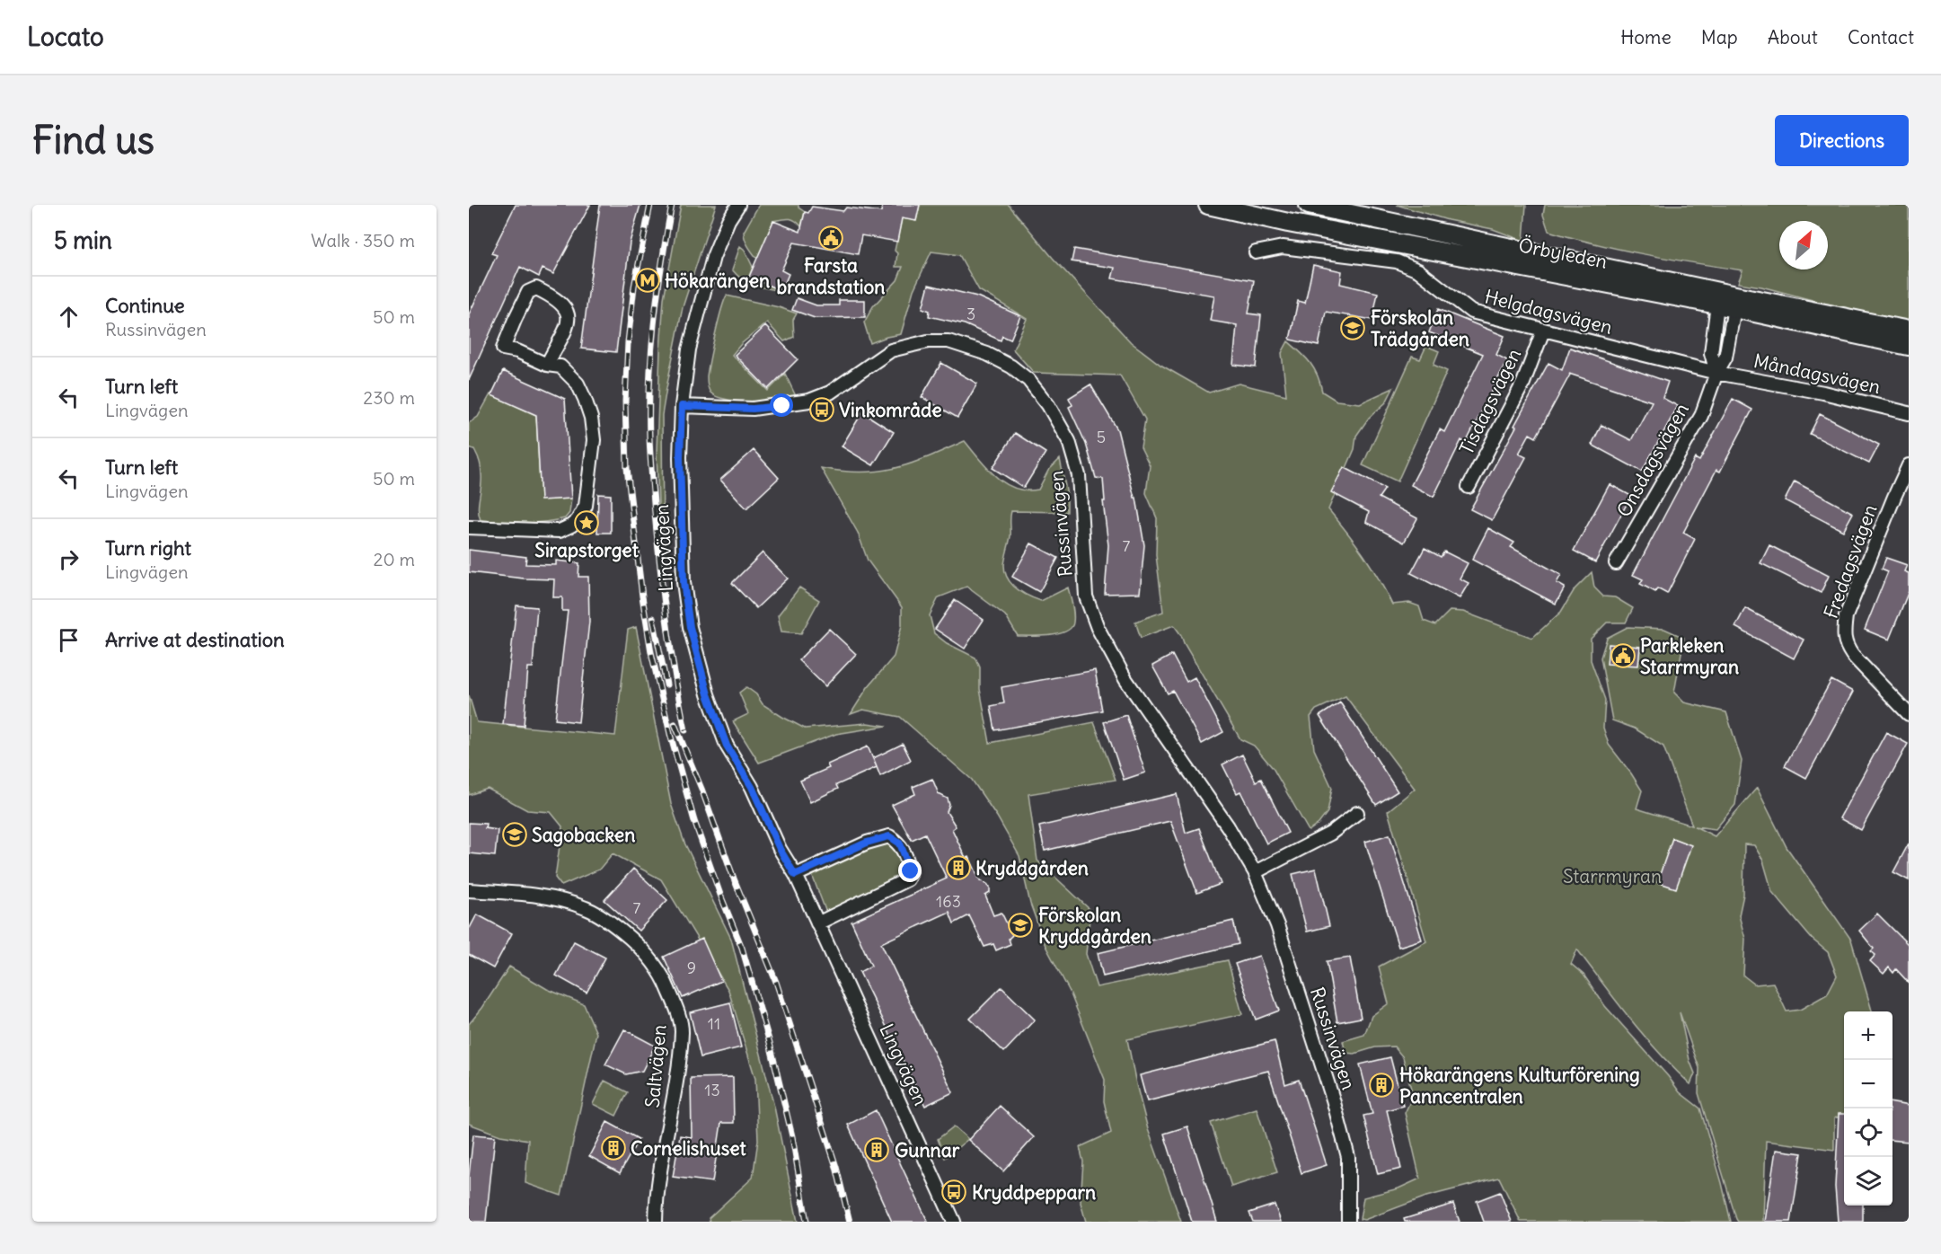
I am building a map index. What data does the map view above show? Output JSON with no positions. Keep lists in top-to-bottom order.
{
  "streets": {
    "main road": ["Örbyleden"],
    "street": [
      "Helgdagsvägen",
      "Måndagsvägen",
      "Tisdagsvägen",
      "Onsdagsvägen",
      "Russinvägen",
      "Lingvägen",
      "Fredagsvägen",
      "Saltvägen"
    ]
  },
  "crossings": [
    ["Örbyleden", "Onsdagsvägen"],
    ["Helgdagsvägen", "Måndagsvägen"],
    ["Helgdagsvägen", "Tisdagsvägen"],
    ["Helgdagsvägen", "Onsdagsvägen"],
    ["Måndagsvägen", "Onsdagsvägen"],
    ["Russinvägen", "Lingvägen"]
  ],
  "parks": ["Starrmyran"],
  "places": {
    "public building": ["Farsta brandstation", "Parkleken Starrmyran"],
    "metro station": ["Hökarängen"],
    "school or university": ["Förskolan Trädgården", "Sagobacken", "Förskolan Kryddgården"],
    "bus stop": ["Vinkområde", "Kryddpepparn"],
    "place": ["Sirapstorget"],
    "building": [
      "Kryddgården",
      "Hökarängens Kulturförening Panncentralen",
      "Cornelishuset",
      "Gunnar"
    ]
  },
  "house_numbers": [
    "3",
    "5",
    "7",
    "163",
    "7",
    "9",
    "11",
    "13"
  ],
  "north": "top right",
  "page": {
    "header": "Locato",
    "nav": [
      "Home",
      "Map",
      "About",
      "Contact"
    ],
    "buttons": "Directions",
    "title": "Find us",
    "heading": ["5 min", "Walk · 350 m"],
    "list": [
      ["Continue", "Russinvägen", "50 m"],
      ["Turn left", "Lingvägen", "230 m"],
      ["Turn left", "Lingvägen", "50 m"],
      ["Turn right", "Lingvägen", "20 m"],
      "Arrive at destination"
    ],
    "map_buttons": ["+", "−"]
  }
}
